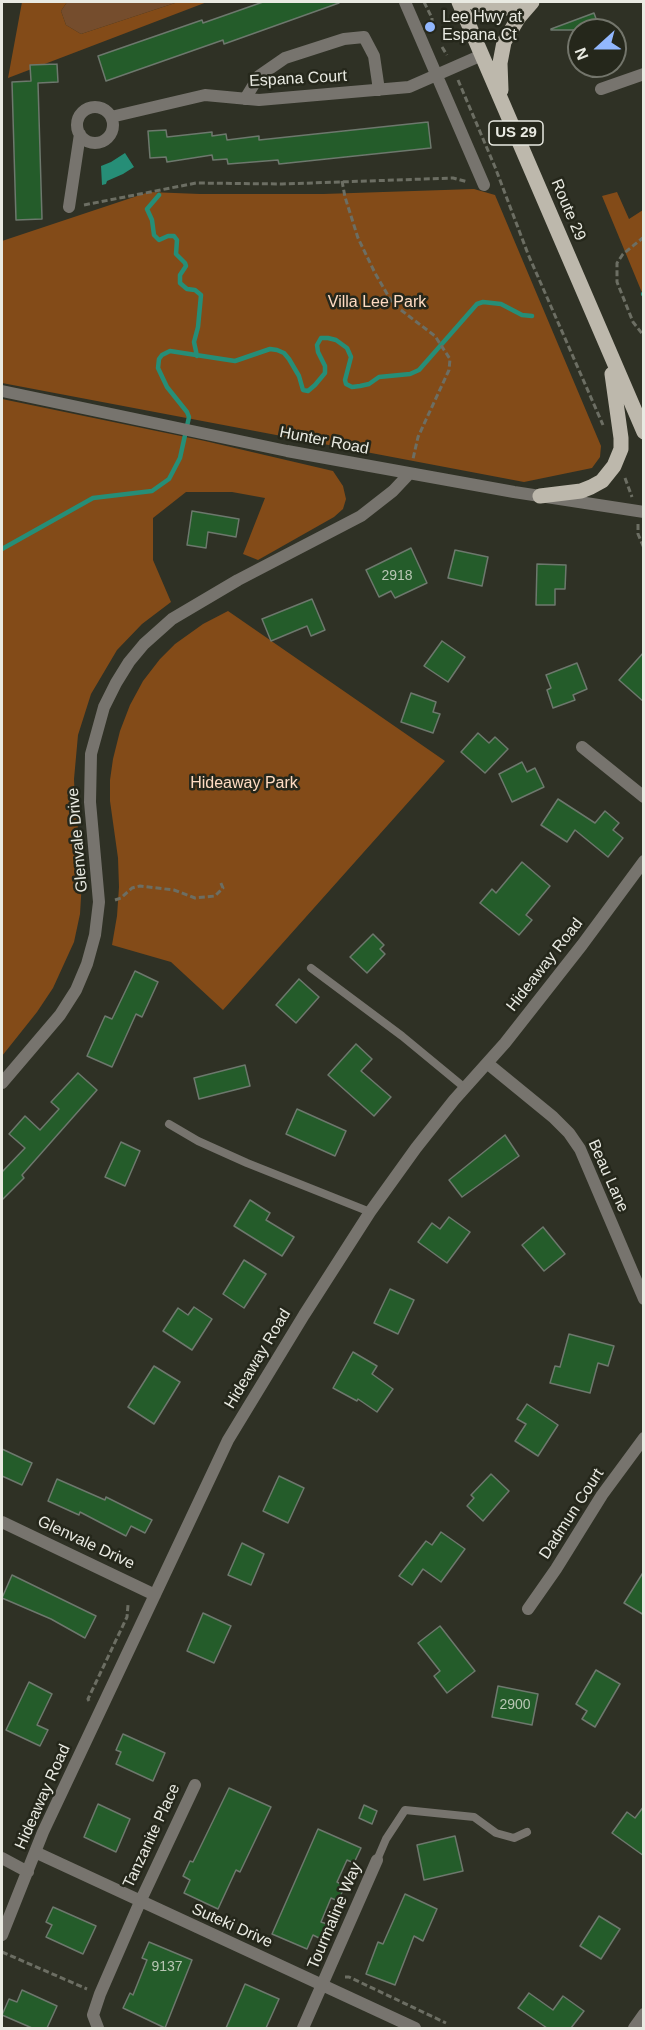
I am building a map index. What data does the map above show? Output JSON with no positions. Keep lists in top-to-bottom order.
{
  "streets": {
    "main road": ["US 29", "Route 29"],
    "street": [
      "Espana Court",
      "Hunter Road",
      "Glenvale Drive",
      "Hideaway Road",
      "Beau Lane",
      "Dadmun Court",
      "Tanzanite Place",
      "Tourmaline Way",
      "Suteki Drive"
    ]
  },
  "crossings": [
    ["Espana Court", "Route 29"],
    ["Hunter Road", "Glenvale Drive"],
    ["Glenvale Drive", "Hideaway Road"],
    ["Hideaway Road", "Beau Lane"],
    ["Hideaway Road", "Suteki Drive"],
    ["Tanzanite Place", "Suteki Drive"],
    ["Tourmaline Way", "Suteki Drive"]
  ],
  "parks": ["Villa Lee Park", "Hideaway Park"],
  "places": ["Lee Hwy at Espana Ct"],
  "house_numbers": ["2918", "2900", "9137"],
  "north": "left"
}
